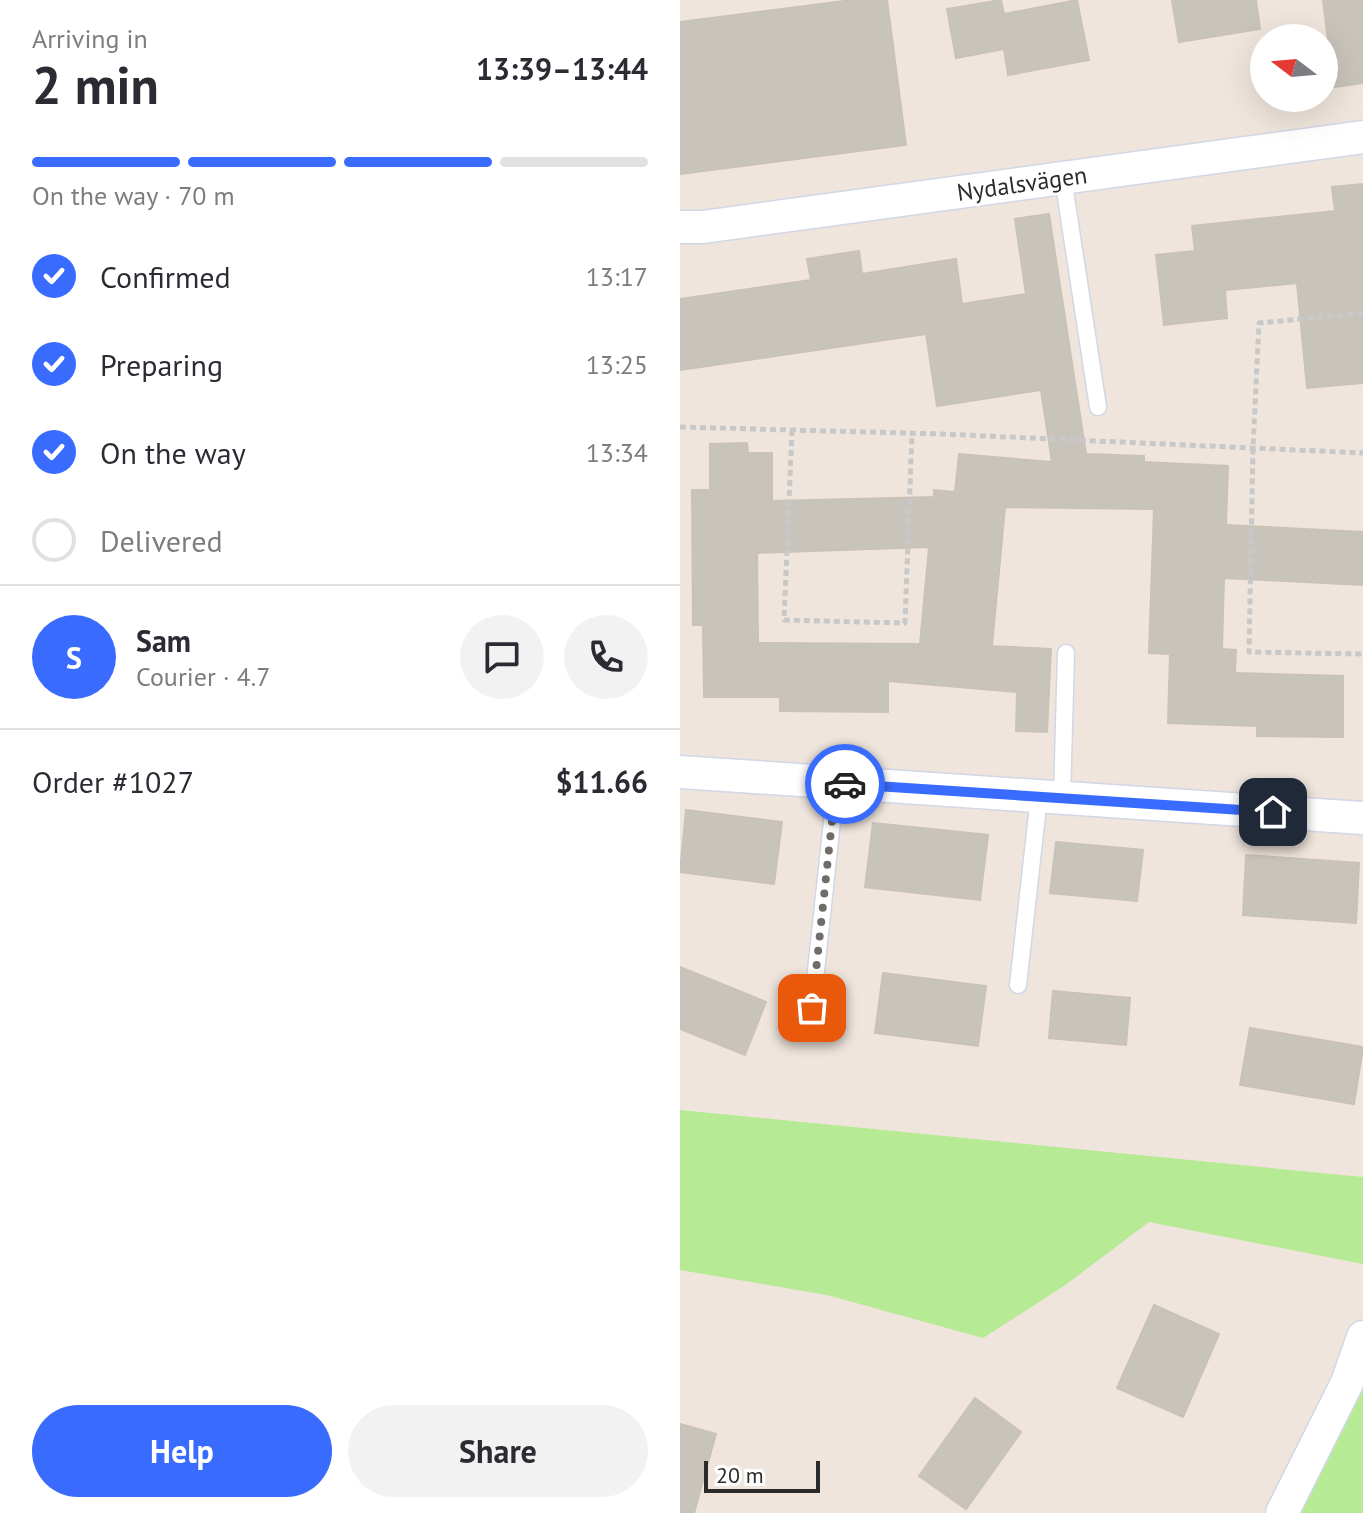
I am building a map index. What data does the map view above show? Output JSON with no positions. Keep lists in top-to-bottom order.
{
  "streets": {
    "street": ["Nydalsvägen"]
  },
  "scale_bar": "20 m",
  "north": "left",
  "page": {
    "heading": ["2 min", "Arriving in", "13:39–13:44"],
    "panel": [
      "Sam",
      "Courier · 4.7",
      "Order #1027",
      "$11.66"
    ],
    "bar": "On the way · 70 m",
    "list": [
      ["Confirmed", "13:17"],
      ["Preparing", "13:25"],
      ["On the way", "13:34"],
      "Delivered"
    ],
    "round": "S",
    "buttons": ["Help", "Share"],
    "scale": "20 m"
  }
}
